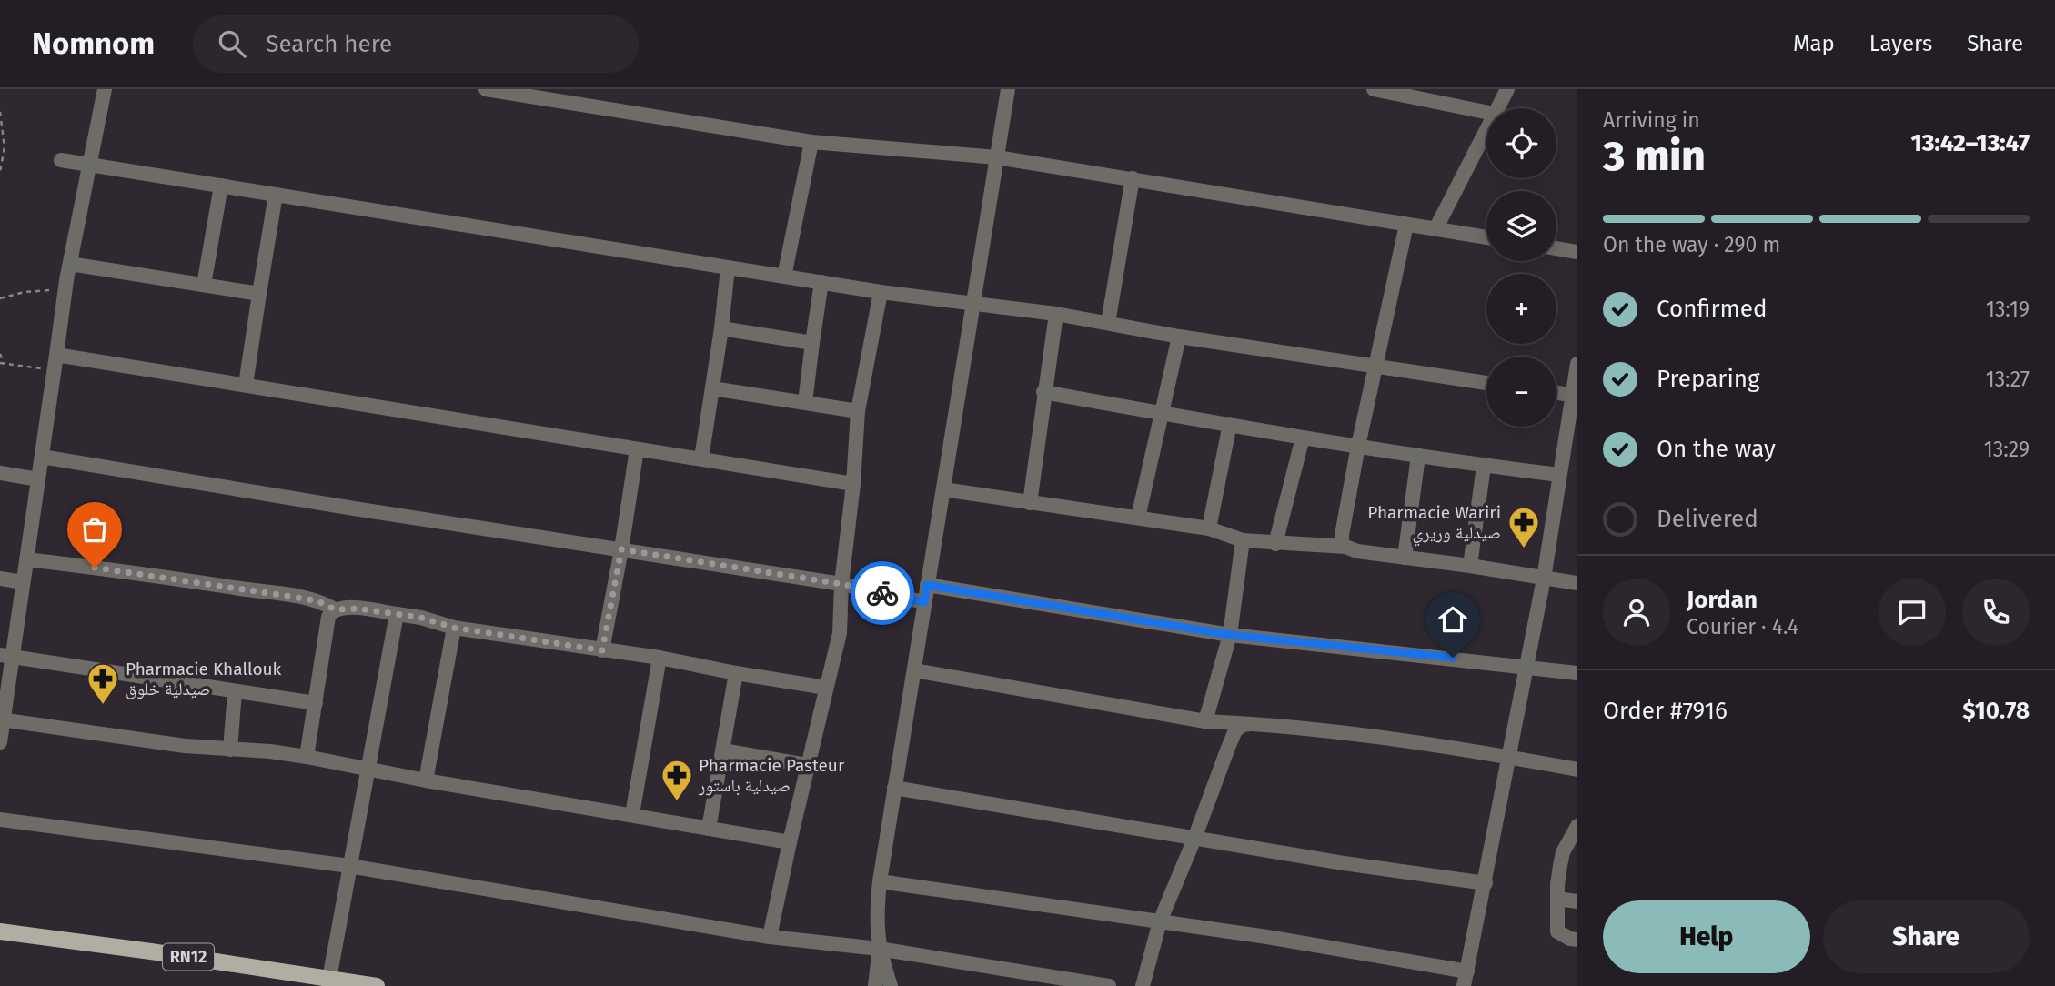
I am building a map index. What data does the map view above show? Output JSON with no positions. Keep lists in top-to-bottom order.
{
  "streets": {
    "main road": ["RN12"]
  },
  "places": {
    "pharmacy": ["Pharmacie Wariri صيدلية وريري", "Pharmacie Khallouk صيدلية خلوق", "Pharmacie Pasteur صيدلية باستور"]
  },
  "page": {
    "header": "Nomnom",
    "search": "Search here",
    "nav": ["Map", "Layers", "Share"],
    "heading": ["3 min", "Arriving in", "13:42–13:47"],
    "panel": [
      "Jordan",
      "Courier · 4.4",
      "Order #7916",
      "$10.78"
    ],
    "map_buttons": ["+", "−"],
    "bar": "On the way · 290 m",
    "list": [
      ["Confirmed", "13:19"],
      ["Preparing", "13:27"],
      ["On the way", "13:29"],
      "Delivered"
    ],
    "buttons": ["Help", "Share"]
  }
}
